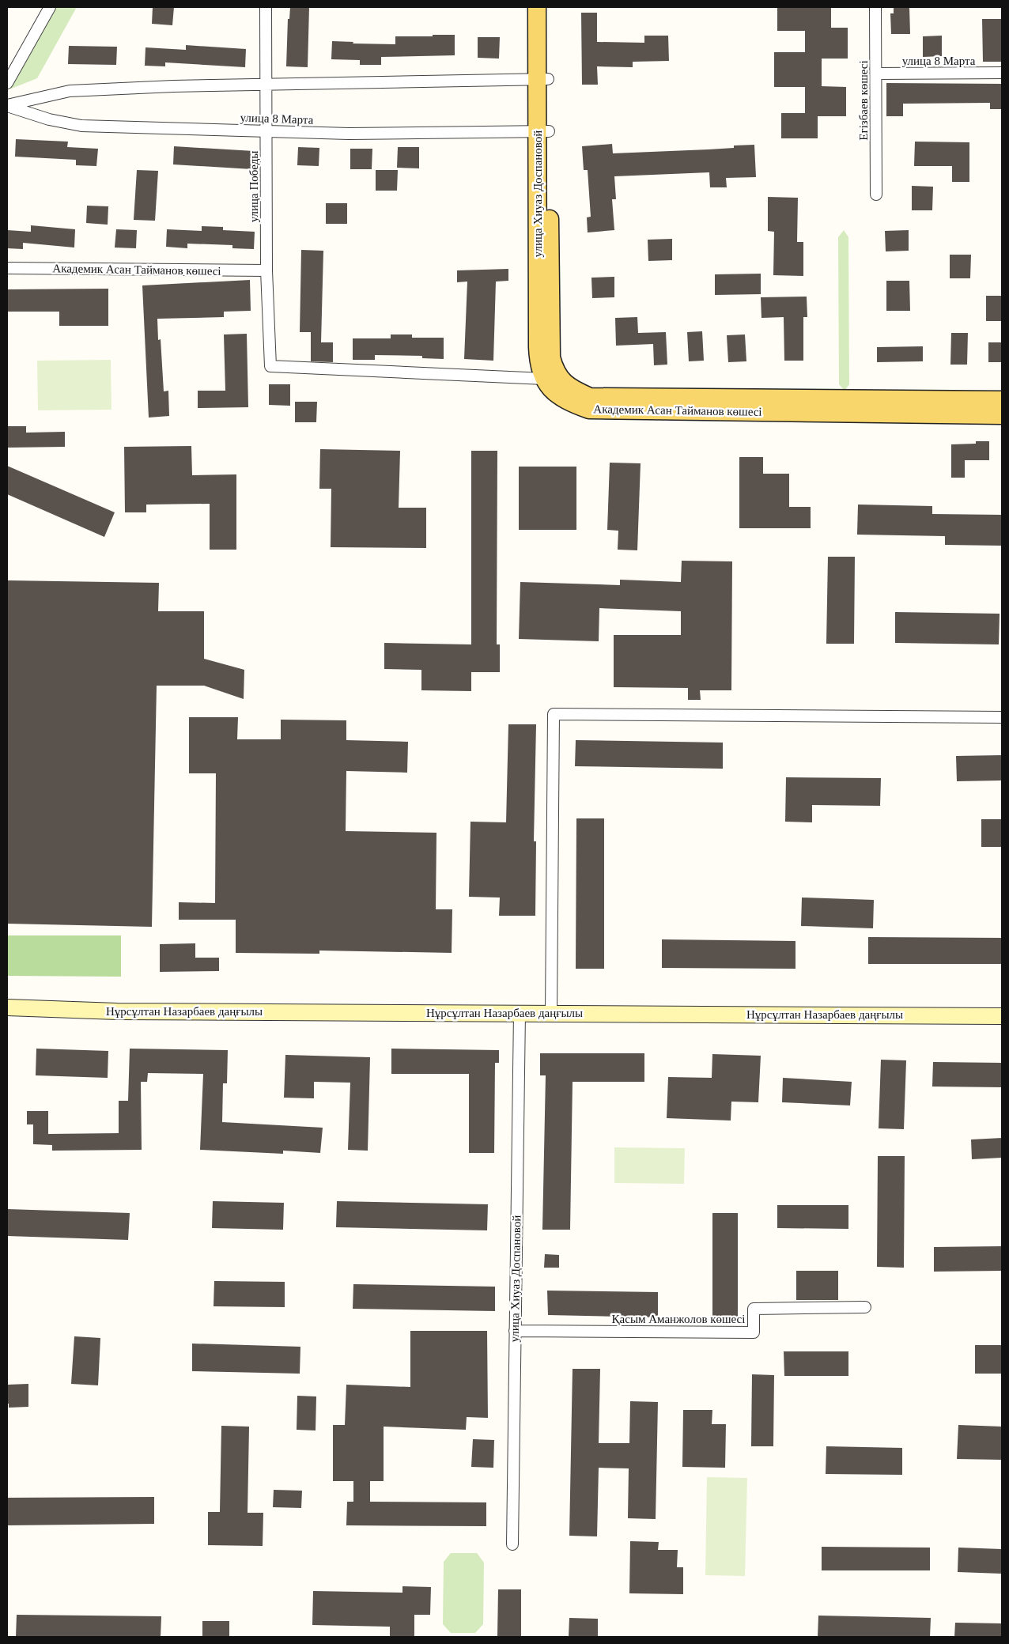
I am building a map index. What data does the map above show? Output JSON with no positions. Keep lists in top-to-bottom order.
{
  "streets": {
    "main road": ["улица Хиуаз Доспановой", "Академик Асан Тайманов көшесі", "Нұрсұлтан Назарбаев даңғылы"],
    "street": [
      "улица 8 Марта",
      "Егізбаев көшесі",
      "улица Победы",
      "Қасым Аманжолов көшесі"
    ]
  },
  "crossings": [
    ["улица 8 Марта", "Егізбаев көшесі"],
    ["улица 8 Марта", "улица Победы"],
    ["улица 8 Марта", "улица Хиуаз Доспановой"],
    ["улица Победы", "улица Хиуаз Доспановой"],
    ["улица Победы", "Академик Асан Тайманов көшесі"],
    ["улица Хиуаз Доспановой", "Академик Асан Тайманов көшесі"],
    ["улица Хиуаз Доспановой", "Нұрсұлтан Назарбаев даңғылы"],
    ["улица Хиуаз Доспановой", "Қасым Аманжолов көшесі"]
  ]
}
